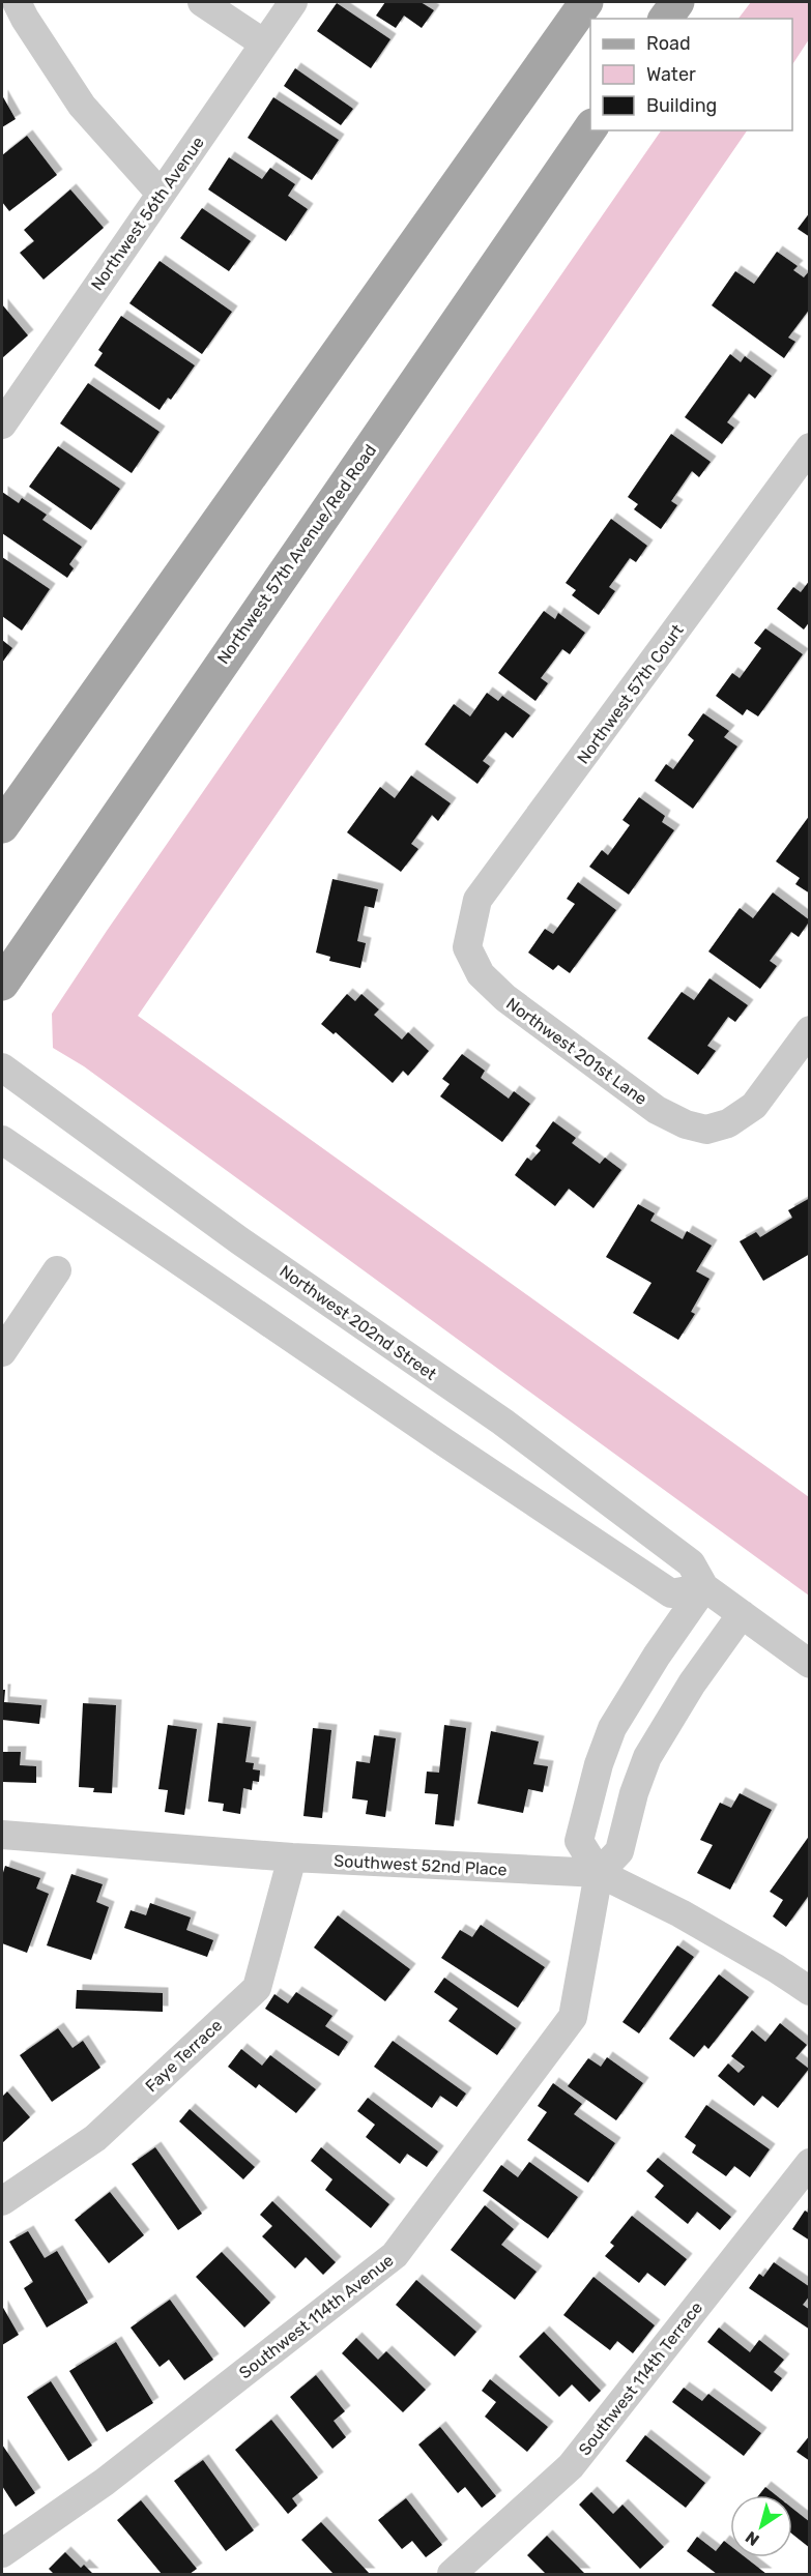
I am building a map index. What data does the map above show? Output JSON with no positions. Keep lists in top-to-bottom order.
{
  "streets": {
    "main road": ["Northwest 57th Avenue/Red Road"],
    "street": [
      "Northwest 56th Avenue",
      "Northwest 57th Court",
      "Northwest 201st Lane",
      "Northwest 202nd Street",
      "Southwest 52nd Place",
      "Faye Terrace",
      "Southwest 114th Avenue",
      "Southwest 114th Terrace"
    ]
  },
  "crossings": [
    ["Northwest 57th Court", "Northwest 201st Lane"],
    ["Southwest 52nd Place", "Faye Terrace"],
    ["Southwest 52nd Place", "Southwest 114th Avenue"]
  ],
  "legend": ["Road", "Water", "Building"],
  "north": "bottom left"
}
